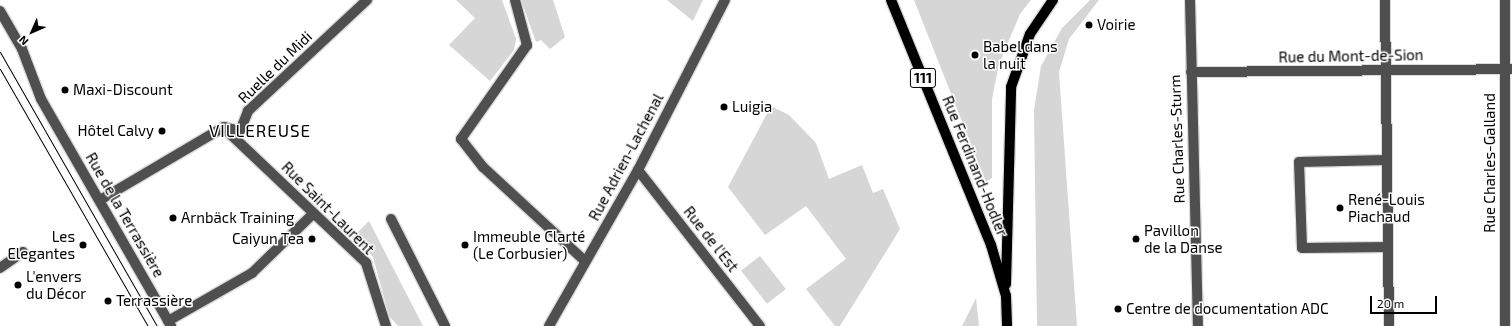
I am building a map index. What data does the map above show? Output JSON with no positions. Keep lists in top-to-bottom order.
{
  "streets": {
    "main road": ["111", "Rue Ferdinand-Hodler"],
    "street": [
      "Rue du Mont-de-Sion",
      "Ruelle du Midi",
      "Rue Charles-Sturm",
      "Rue Adrien-Lachenal",
      "Rue Charles-Galland",
      "Rue Saint-Laurent",
      "Rue de la Terrassière",
      "Rue de l'Est"
    ]
  },
  "crossings": [
    ["Rue du Mont-de-Sion", "Rue Charles-Sturm"],
    ["Rue du Mont-de-Sion", "Rue Charles-Galland"],
    ["Ruelle du Midi", "Rue Saint-Laurent"],
    ["Rue Adrien-Lachenal", "Rue de l'Est"]
  ],
  "districts": ["VILLEREUSE"],
  "places": [
    "Voirie",
    "Babel dans la nuit",
    "Maxi-Discount",
    "Luigia",
    "Hôtel Calvy",
    "René-Louis Piachaud",
    "Arnbäck Training",
    "Caiyun Tea",
    "Pavillon de la Danse",
    "Les Elegantes",
    "Immeuble Clarté (Le Corbusier)",
    "L'envers du Décor",
    "Terrassière",
    "Centre de documentation ADC"
  ],
  "scale_bar": "20 m",
  "north": "bottom left"
}
